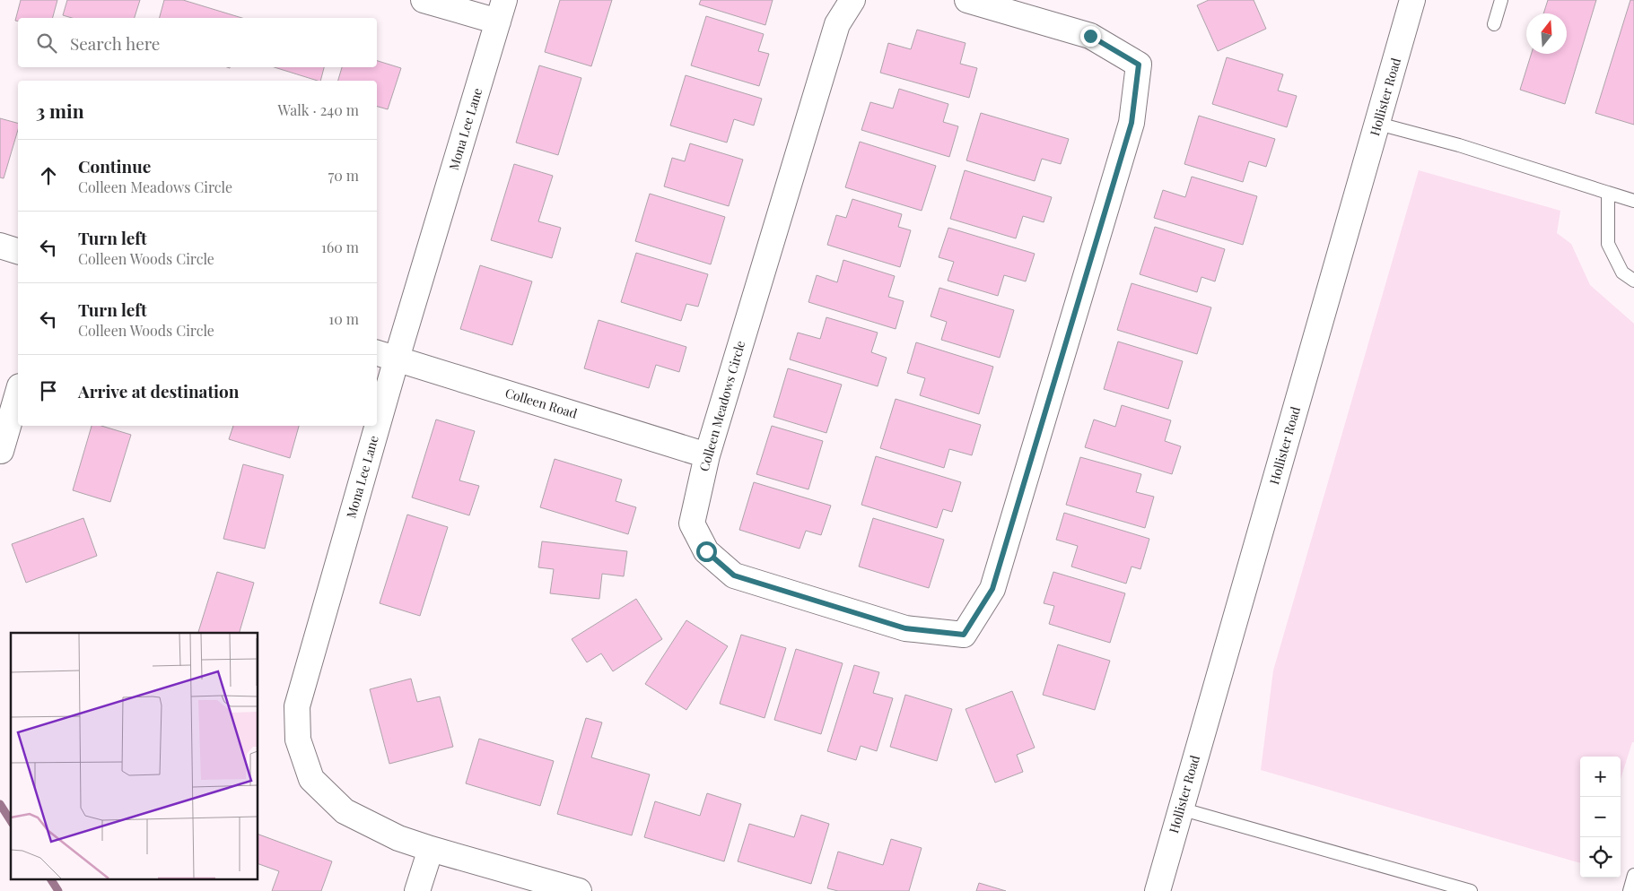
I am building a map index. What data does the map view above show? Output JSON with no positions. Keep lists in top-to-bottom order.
{
  "streets": {
    "street": [
      "Hollister Road",
      "Mona Lee Lane",
      "Colleen Road",
      "Colleen Meadows Circle"
    ]
  },
  "crossings": [
    ["Mona Lee Lane", "Colleen Road"],
    ["Colleen Road", "Colleen Meadows Circle"]
  ],
  "north": "top",
  "page": {
    "search": "Search here",
    "heading": ["3 min", "Walk · 240 m"],
    "list": [
      ["Continue", "Colleen Meadows Circle", "70 m"],
      ["Turn left", "Colleen Woods Circle", "160 m"],
      ["Turn left", "Colleen Woods Circle", "10 m"],
      "Arrive at destination"
    ],
    "map_buttons": ["+", "−"]
  }
}
